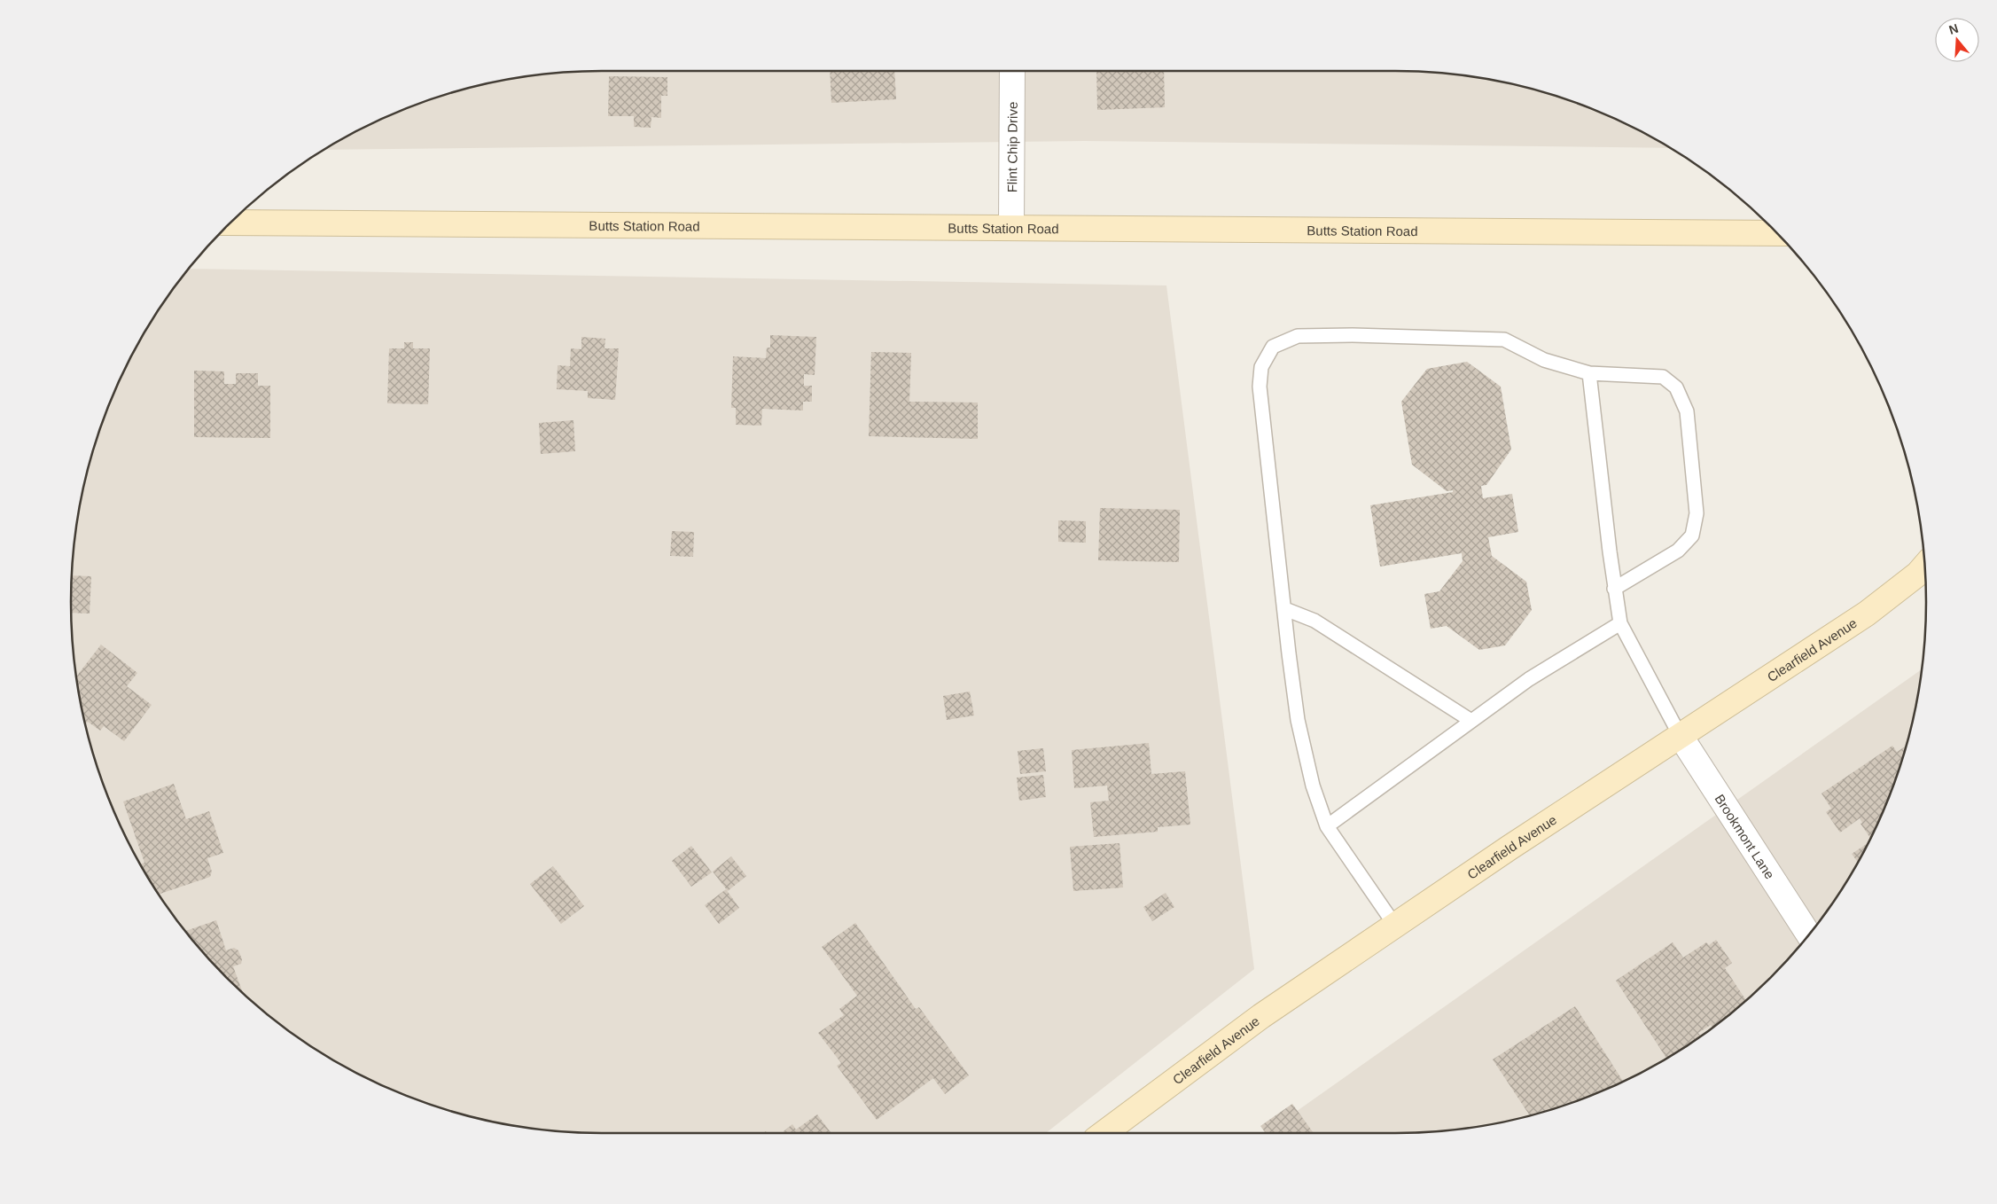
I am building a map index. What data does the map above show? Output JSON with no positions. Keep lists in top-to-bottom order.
{
  "streets": {
    "main road": ["Butts Station Road", "Clearfield Avenue"],
    "street": ["Flint Chip Drive", "Brookmont Lane"]
  },
  "crossings": [
    ["Flint Chip Drive", "Butts Station Road"],
    ["Clearfield Avenue", "Brookmont Lane"]
  ],
  "north": "top"
}
